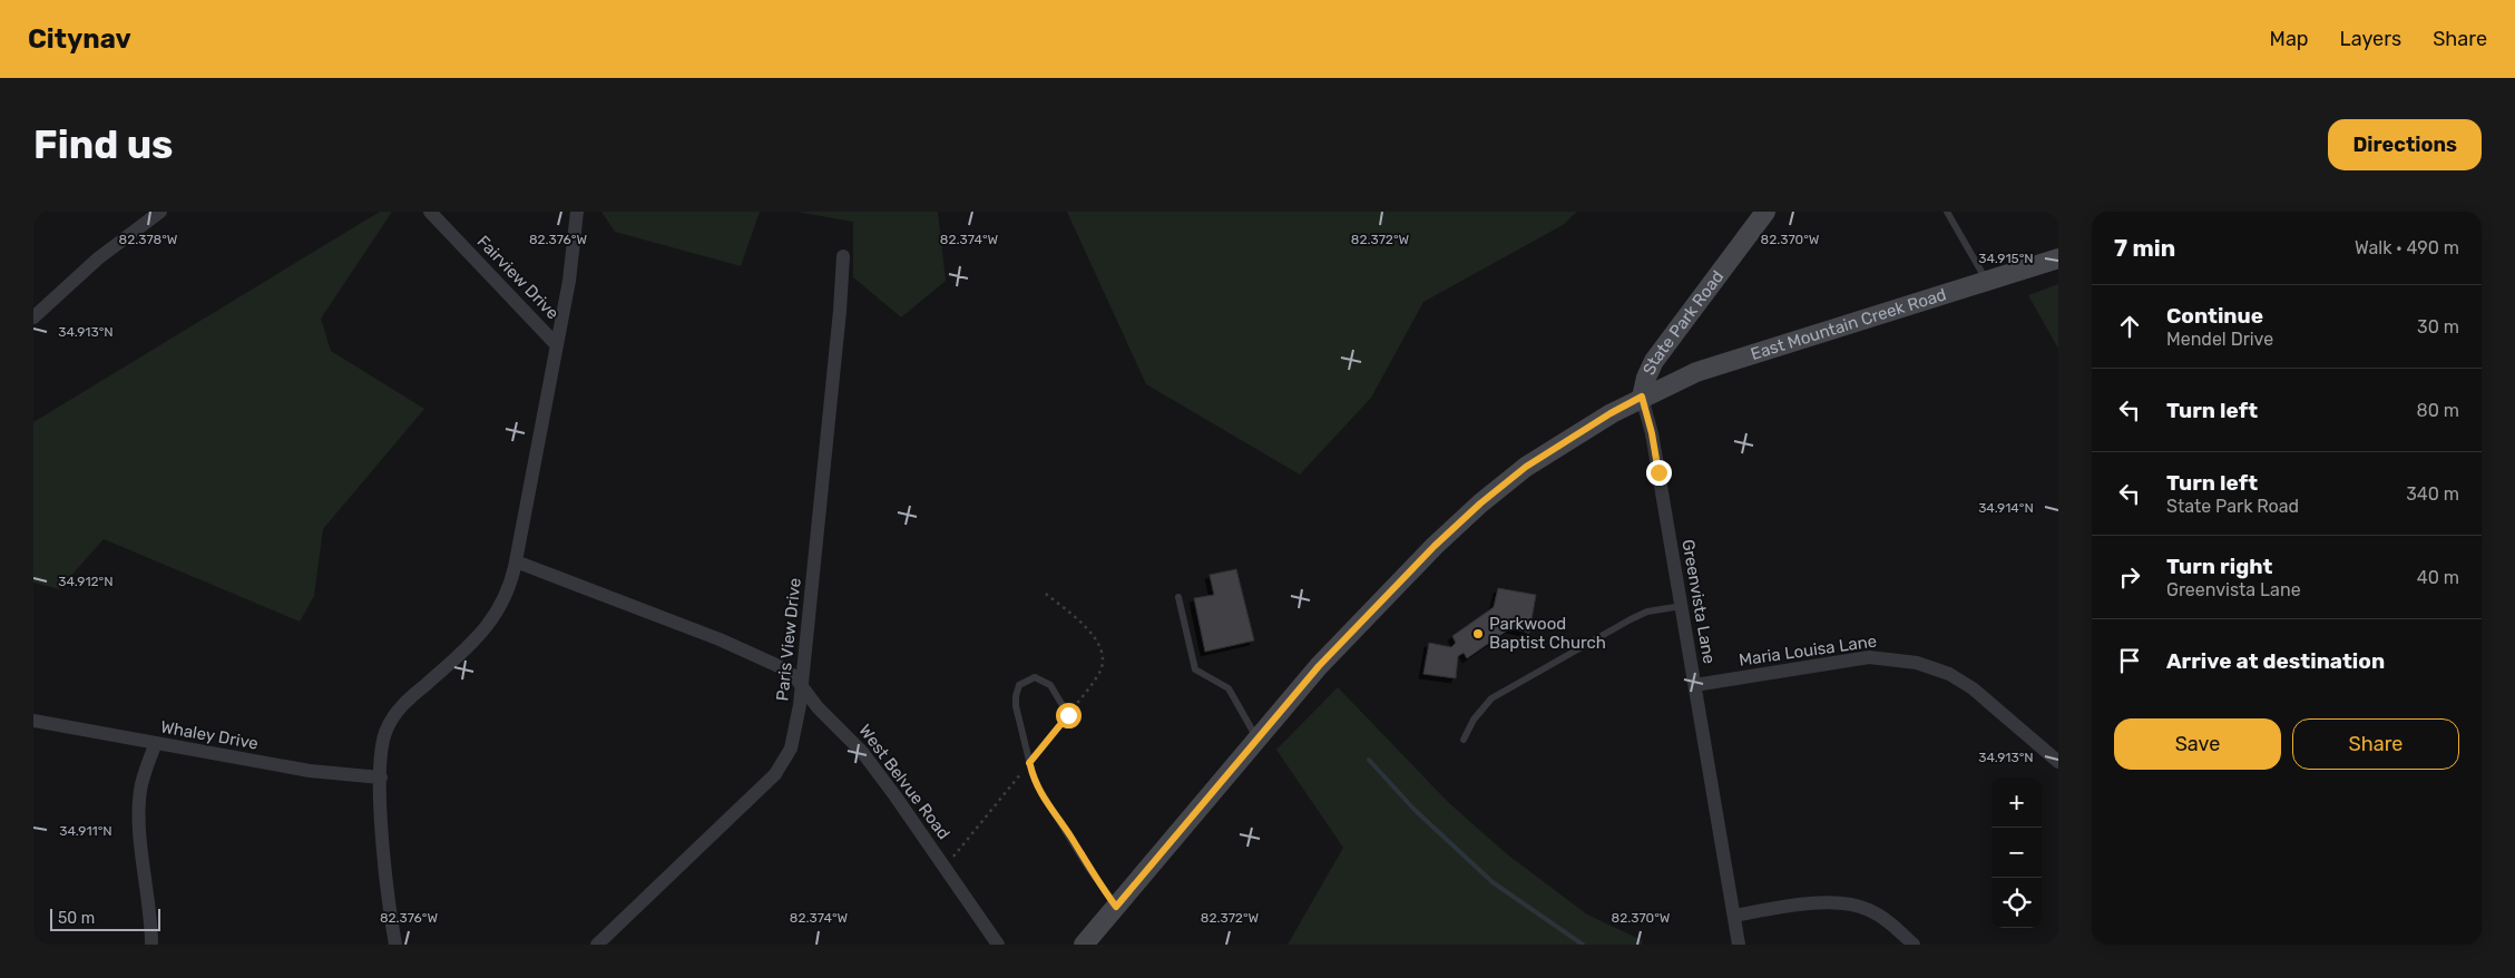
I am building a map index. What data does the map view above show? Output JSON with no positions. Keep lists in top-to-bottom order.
{
  "streets": {
    "main road": ["State Park Road", "East Mountain Creek Road"],
    "street": [
      "Fairview Drive",
      "Greenvista Lane",
      "Paris View Drive",
      "Maria Louisa Lane",
      "Whaley Drive",
      "West Belvue Road"
    ]
  },
  "crossings": [
    ["State Park Road", "East Mountain Creek Road"],
    ["State Park Road", "Greenvista Lane"],
    ["East Mountain Creek Road", "Greenvista Lane"],
    ["Greenvista Lane", "Maria Louisa Lane"],
    ["Paris View Drive", "West Belvue Road"]
  ],
  "places": ["Parkwood Baptist Church"],
  "scale_bar": "50 m",
  "page": {
    "header": "Citynav",
    "nav": ["Map", "Layers", "Share"],
    "buttons": [
      "Directions",
      ["Save", "Share"]
    ],
    "title": "Find us",
    "heading": ["7 min", "Walk · 490 m"],
    "list": [
      ["Continue", "Mendel Drive", "30 m"],
      ["Turn left", "80 m"],
      ["Turn left", "State Park Road", "340 m"],
      ["Turn right", "Greenvista Lane", "40 m"],
      "Arrive at destination"
    ],
    "map_buttons": ["+", "−"],
    "scale": "50 m"
  },
  "coordinates": [
    "82.378°W",
    "82.376°W",
    "82.374°W",
    "82.372°W",
    "82.370°W",
    "34.915°N",
    "34.913°N",
    "34.914°N",
    "34.912°N",
    "34.911°N"
  ]
}
